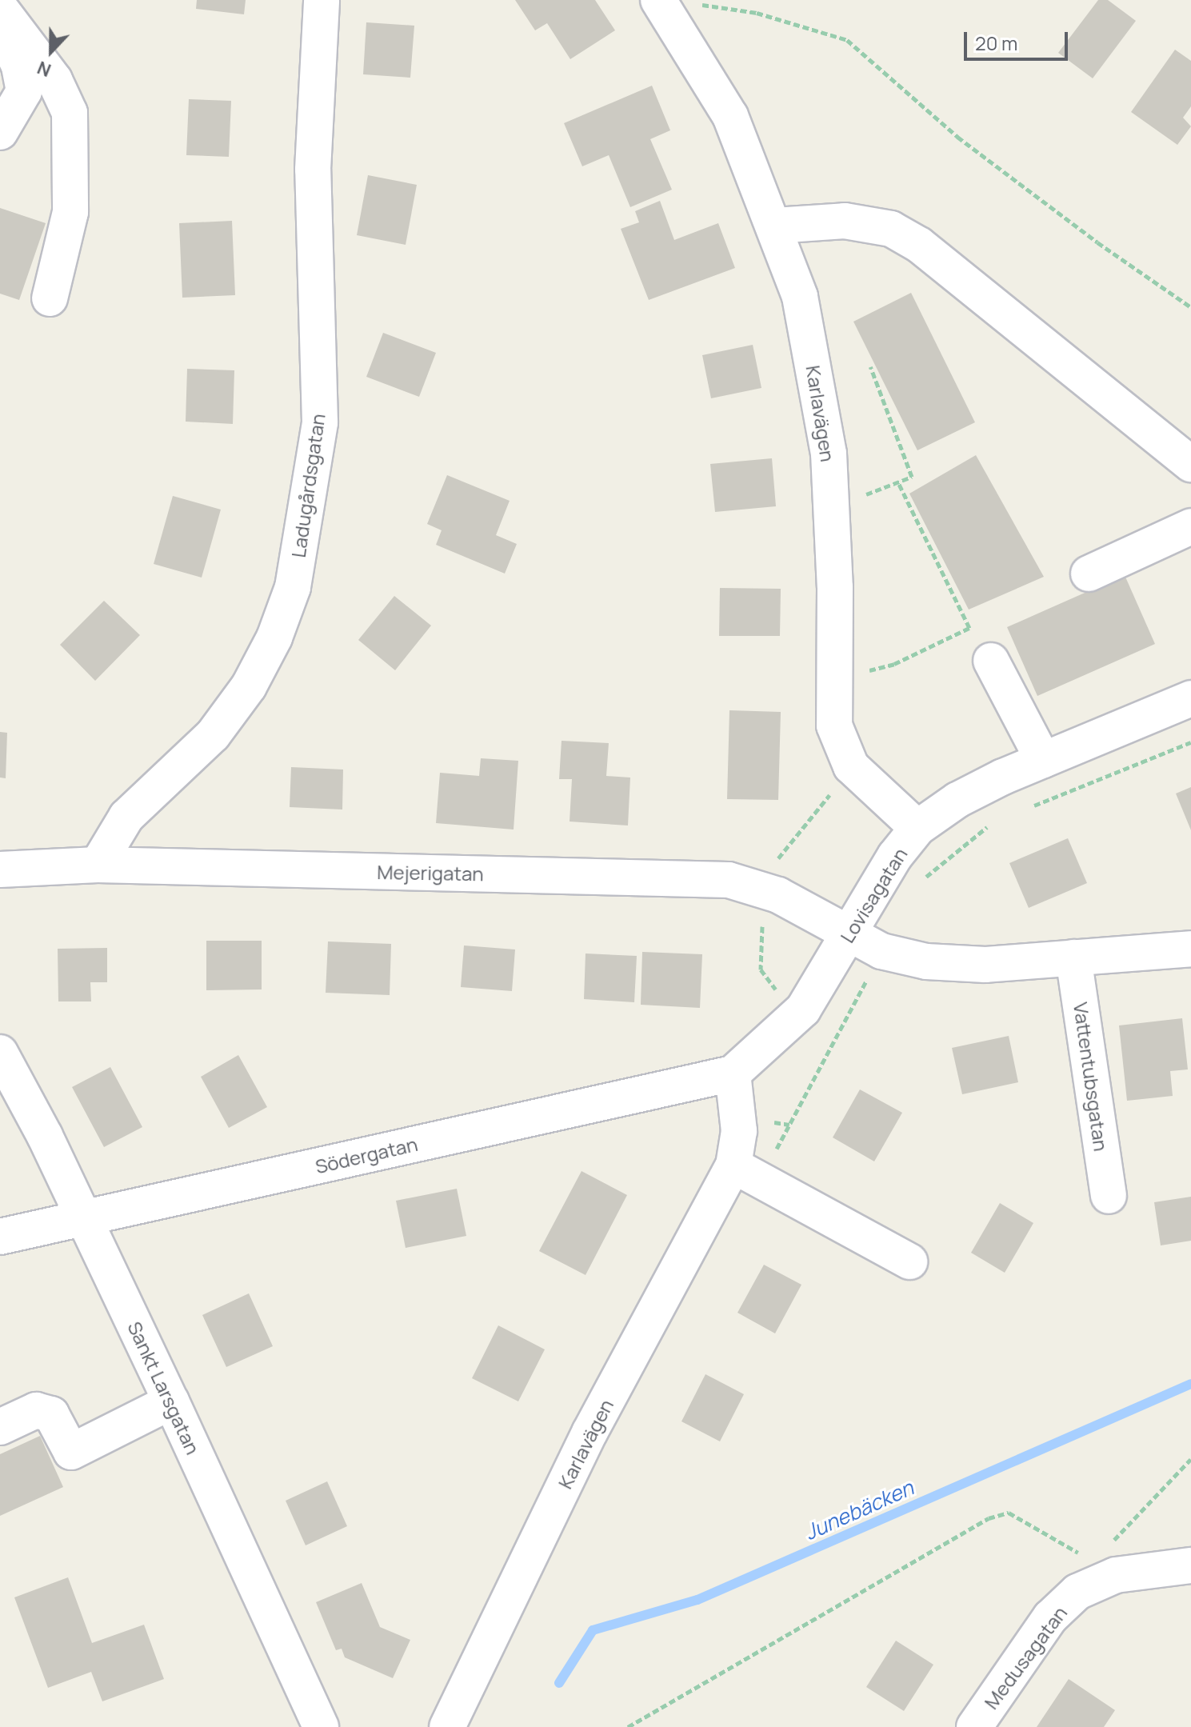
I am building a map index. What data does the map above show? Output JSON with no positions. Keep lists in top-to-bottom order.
{
  "streets": {
    "street": [
      "Karlavägen",
      "Ladugårdsgatan",
      "Mejerigatan",
      "Lovisagatan",
      "Vattentubsgatan",
      "Södergatan",
      "Sankt Larsgatan",
      "Medusagatan"
    ]
  },
  "crossings": [
    ["Karlavägen", "Lovisagatan"],
    ["Karlavägen", "Södergatan"],
    ["Ladugårdsgatan", "Mejerigatan"],
    ["Mejerigatan", "Lovisagatan"],
    ["Lovisagatan", "Södergatan"],
    ["Södergatan", "Sankt Larsgatan"]
  ],
  "water": ["Junebäcken"],
  "scale_bar": "20 m",
  "north": "bottom"
}
